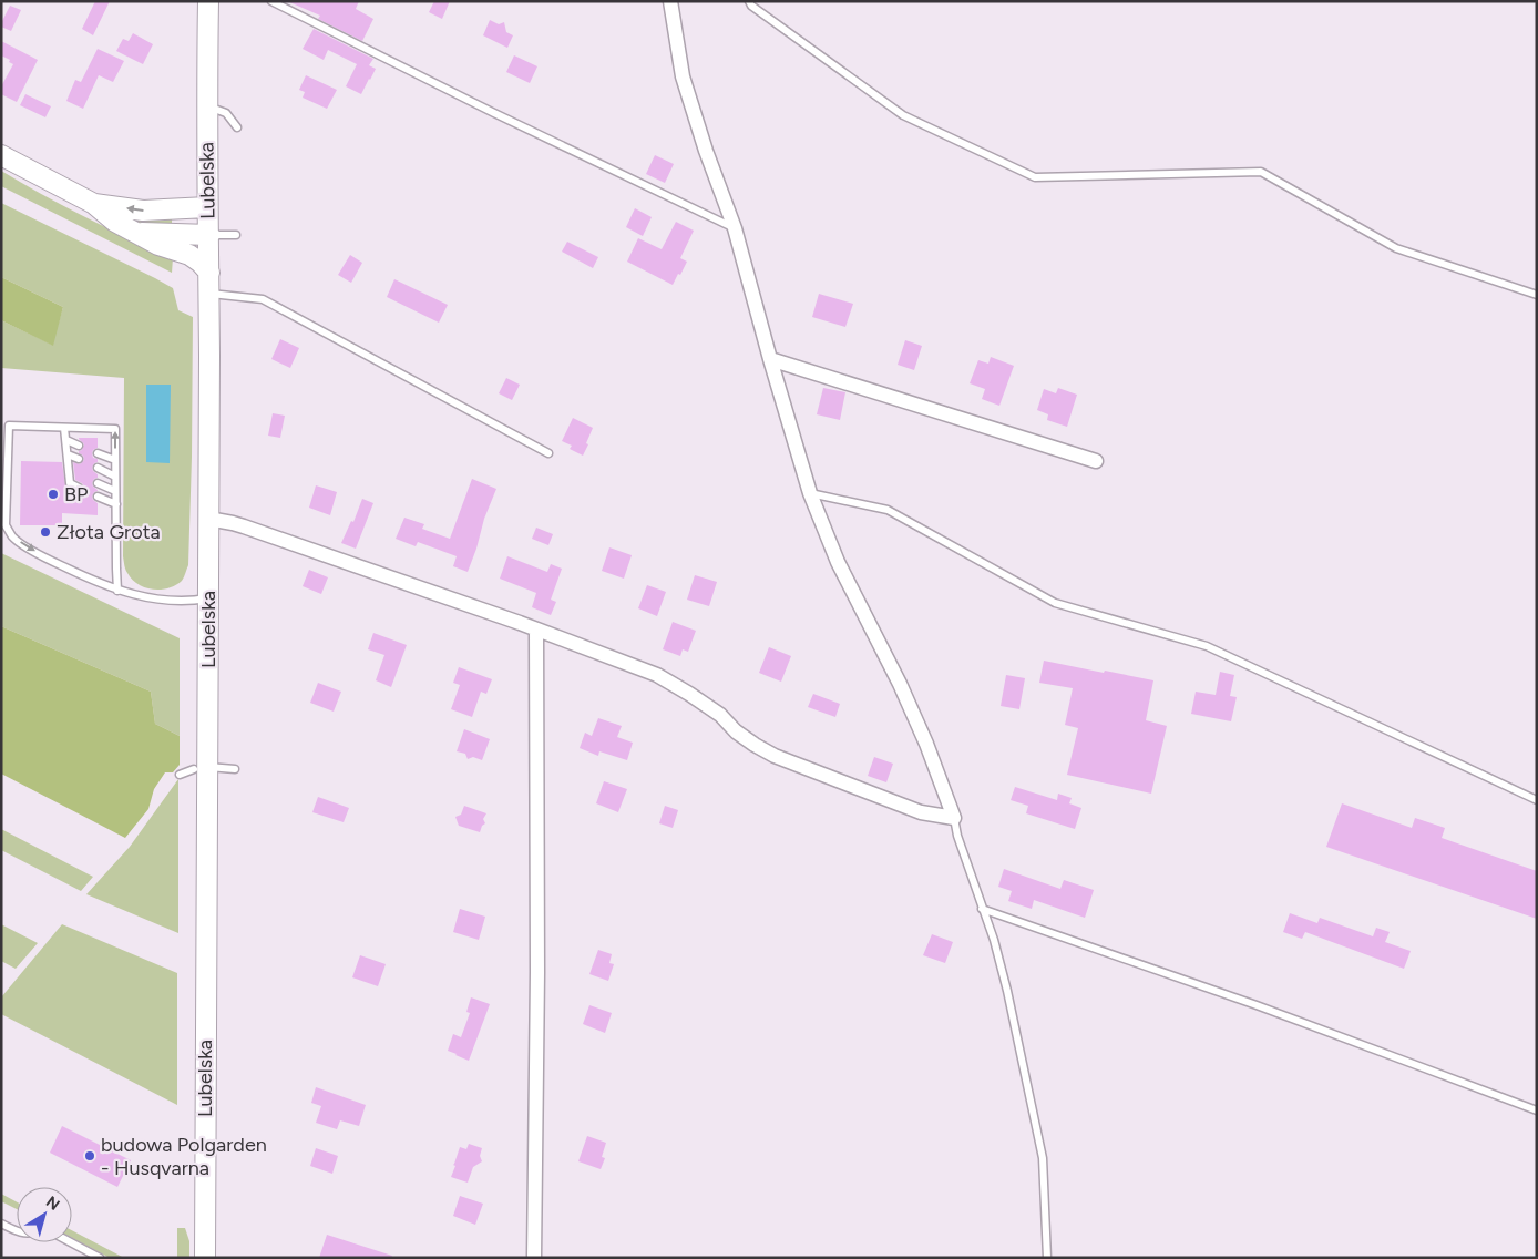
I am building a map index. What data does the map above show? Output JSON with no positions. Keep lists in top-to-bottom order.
{
  "streets": {
    "main road": ["Lubelska"]
  },
  "places": ["BP", "Złota Grota", "budowa Polgarden - Husqvarna"],
  "north": "top right"
}
